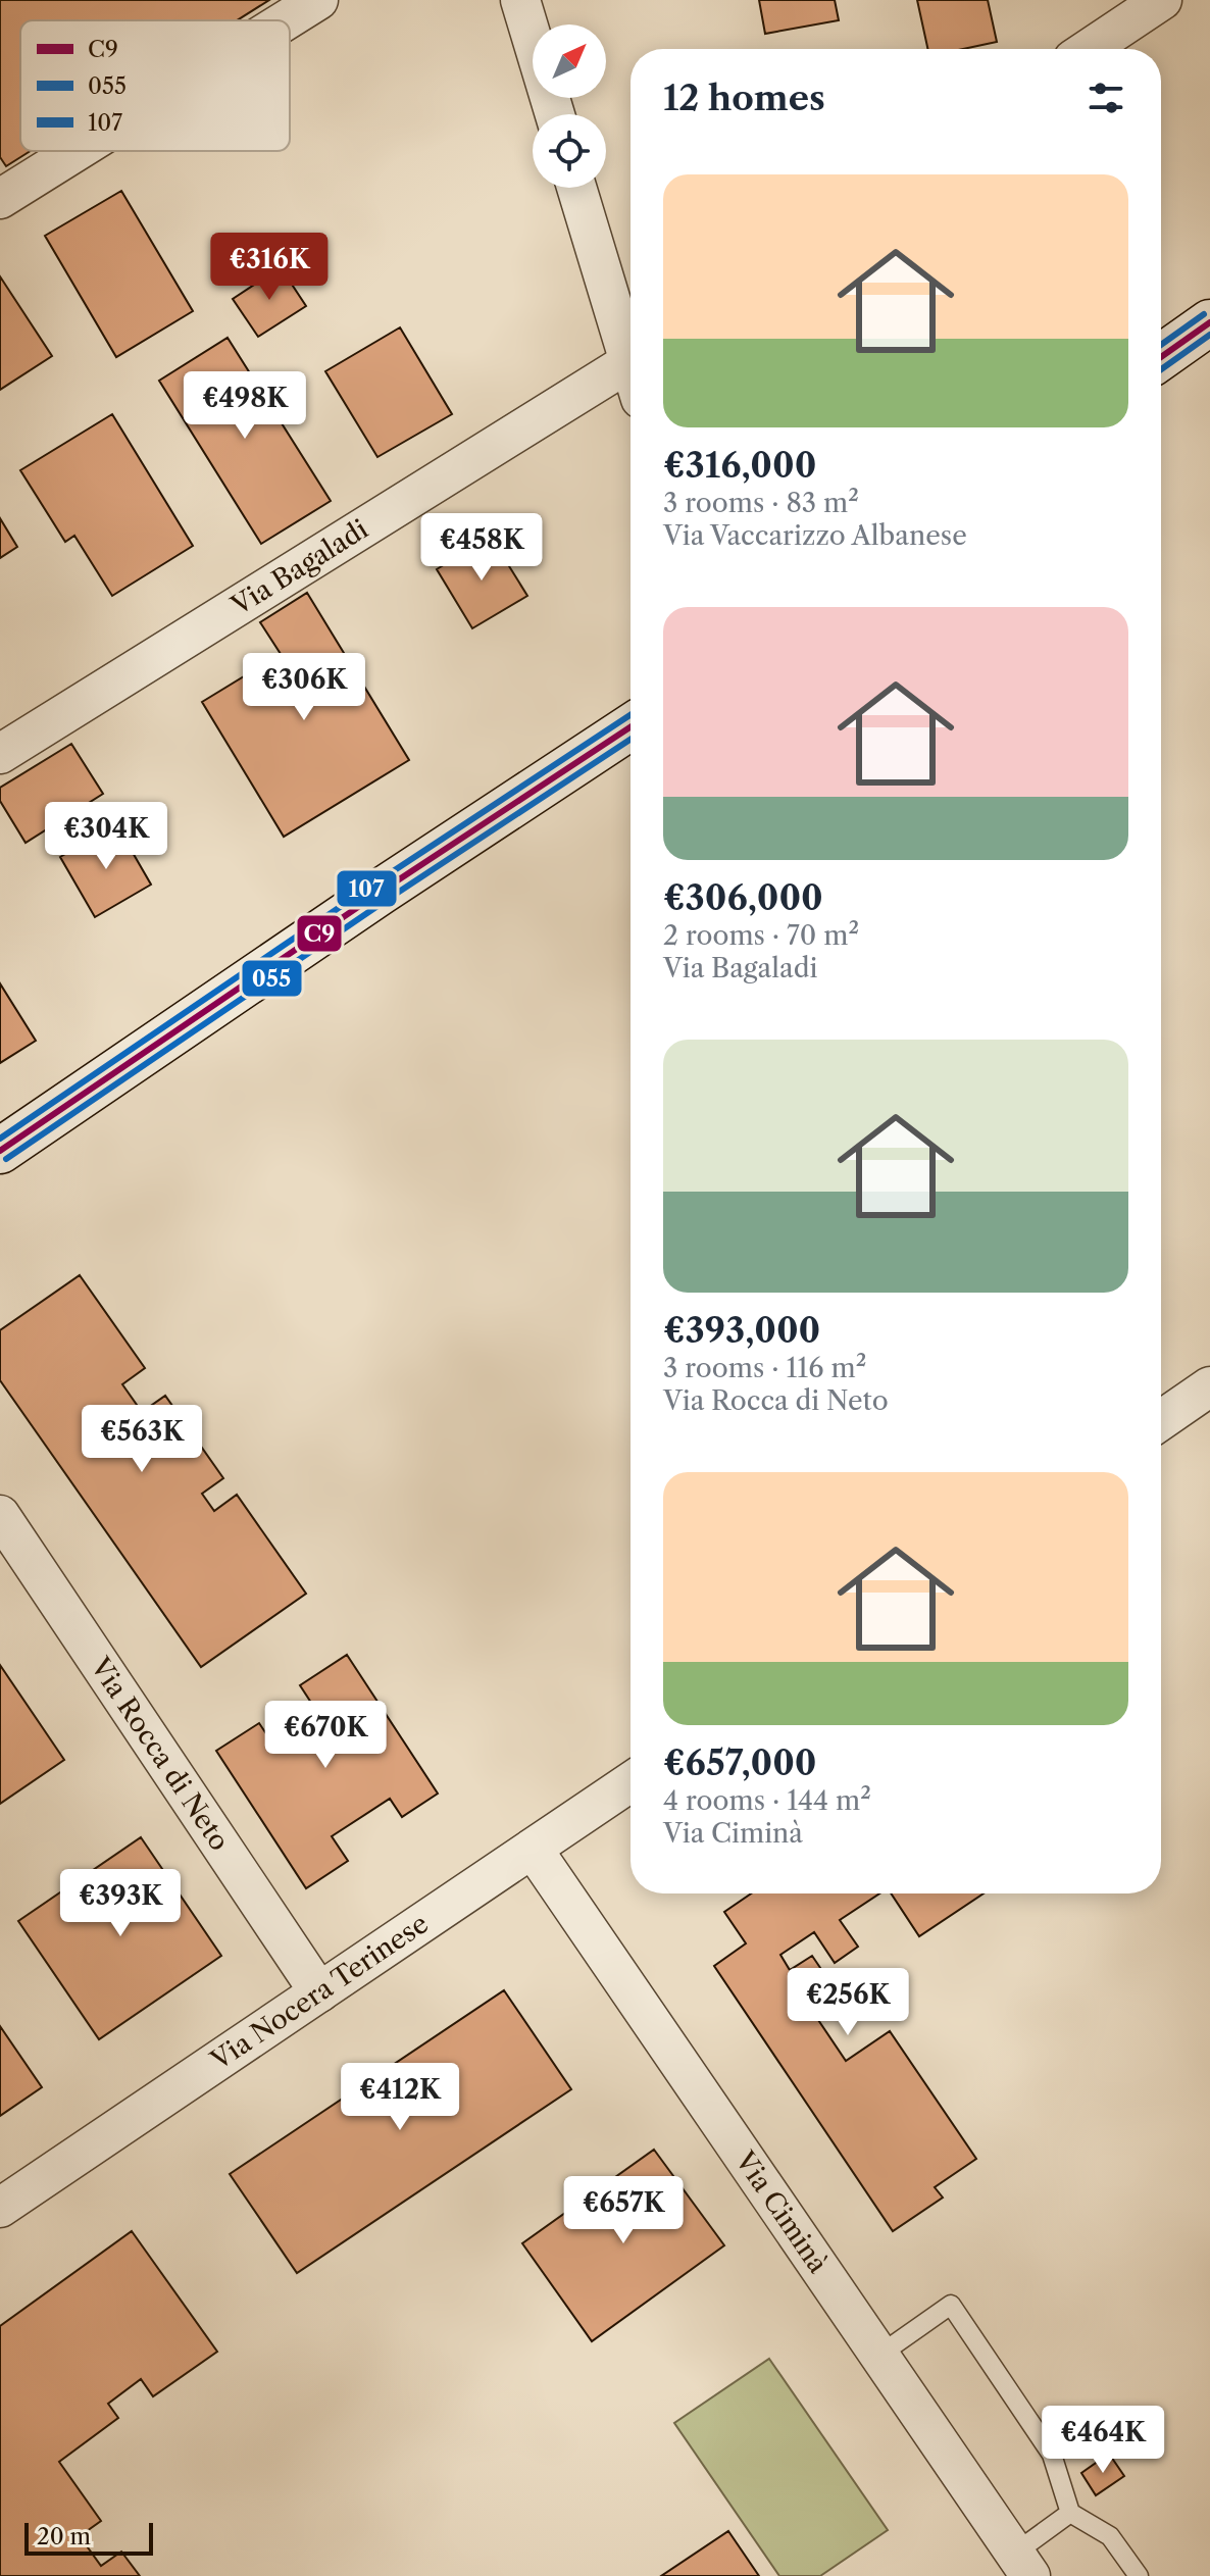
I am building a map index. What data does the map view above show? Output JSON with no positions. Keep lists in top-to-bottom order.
{
  "streets": {
    "street": [
      "Via Bagaladi",
      "Via Rocca di Neto",
      "Via Nocera Terinese",
      "Via Ciminà"
    ]
  },
  "crossings": [
    ["Via Rocca di Neto", "Via Nocera Terinese"],
    ["Via Nocera Terinese", "Via Ciminà"]
  ],
  "lines": ["transit line 107", "transit line C9", "transit line 055"],
  "legend": ["C9", "055", "107"],
  "scale_bar": "20 m",
  "north": "top right",
  "page": {
    "heading": "12 homes",
    "list": [
      {
        "name": "€316,000",
        "note": "3 rooms · 83 m² · Via Vaccarizzo Albanese"
      },
      {
        "name": "€306,000",
        "note": "2 rooms · 70 m² · Via Bagaladi"
      },
      {
        "name": "€393,000",
        "note": "3 rooms · 116 m² · Via Rocca di Neto"
      },
      {
        "name": "€657,000",
        "note": "4 rooms · 144 m² · Via Ciminà"
      }
    ],
    "price": [
      "€316K",
      "€498K",
      "€458K",
      "€306K",
      "€304K",
      "€563K",
      "€670K",
      "€393K",
      "€256K",
      "€412K",
      "€657K",
      "€464K"
    ],
    "scale": "20 m"
  }
}
